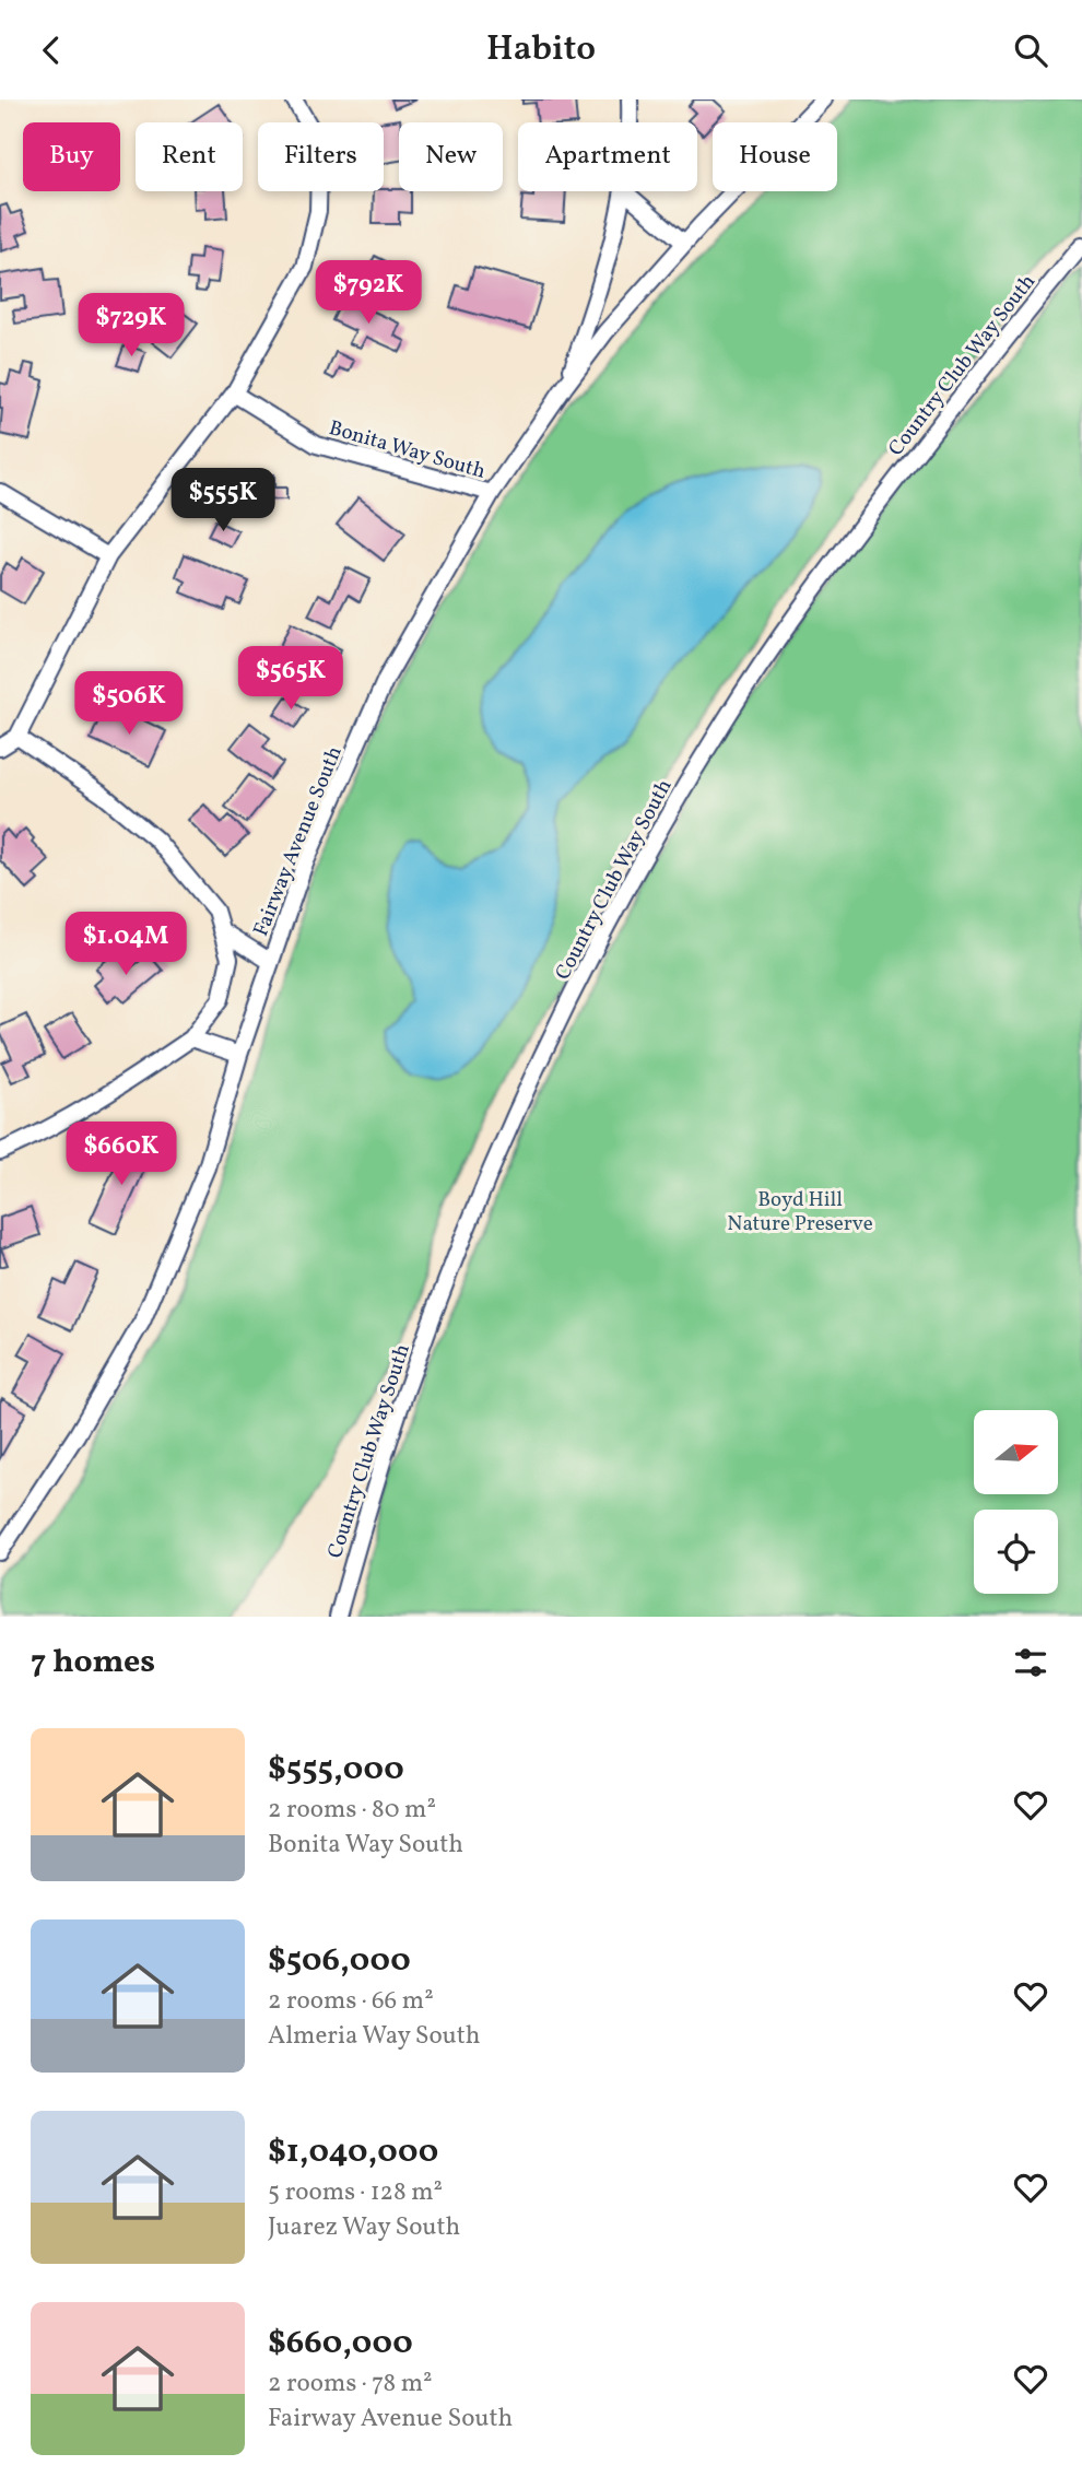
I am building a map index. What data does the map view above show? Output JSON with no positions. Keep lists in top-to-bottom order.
{
  "streets": {
    "street": ["Country Club Way South", "Bonita Way South", "Fairway Avenue South"]
  },
  "crossings": [
    ["Bonita Way South", "Fairway Avenue South"]
  ],
  "parks": ["Boyd Hill Nature Preserve"],
  "north": "right",
  "page": {
    "header": "Habito",
    "chip": [
      "Buy",
      "Rent",
      "Filters",
      "New",
      "Apartment",
      "House"
    ],
    "price": [
      "$792K",
      "$729K",
      "$555K",
      "$565K",
      "$506K",
      "$1.04M",
      "$660K"
    ],
    "heading": "7 homes",
    "list": [
      {
        "name": "$555,000",
        "note": "2 rooms · 80 m² · Bonita Way South"
      },
      {
        "name": "$506,000",
        "note": "2 rooms · 66 m² · Almeria Way South"
      },
      {
        "name": "$1,040,000",
        "note": "5 rooms · 128 m² · Juarez Way South"
      },
      {
        "name": "$660,000",
        "note": "2 rooms · 78 m² · Fairway Avenue South"
      }
    ]
  }
}
